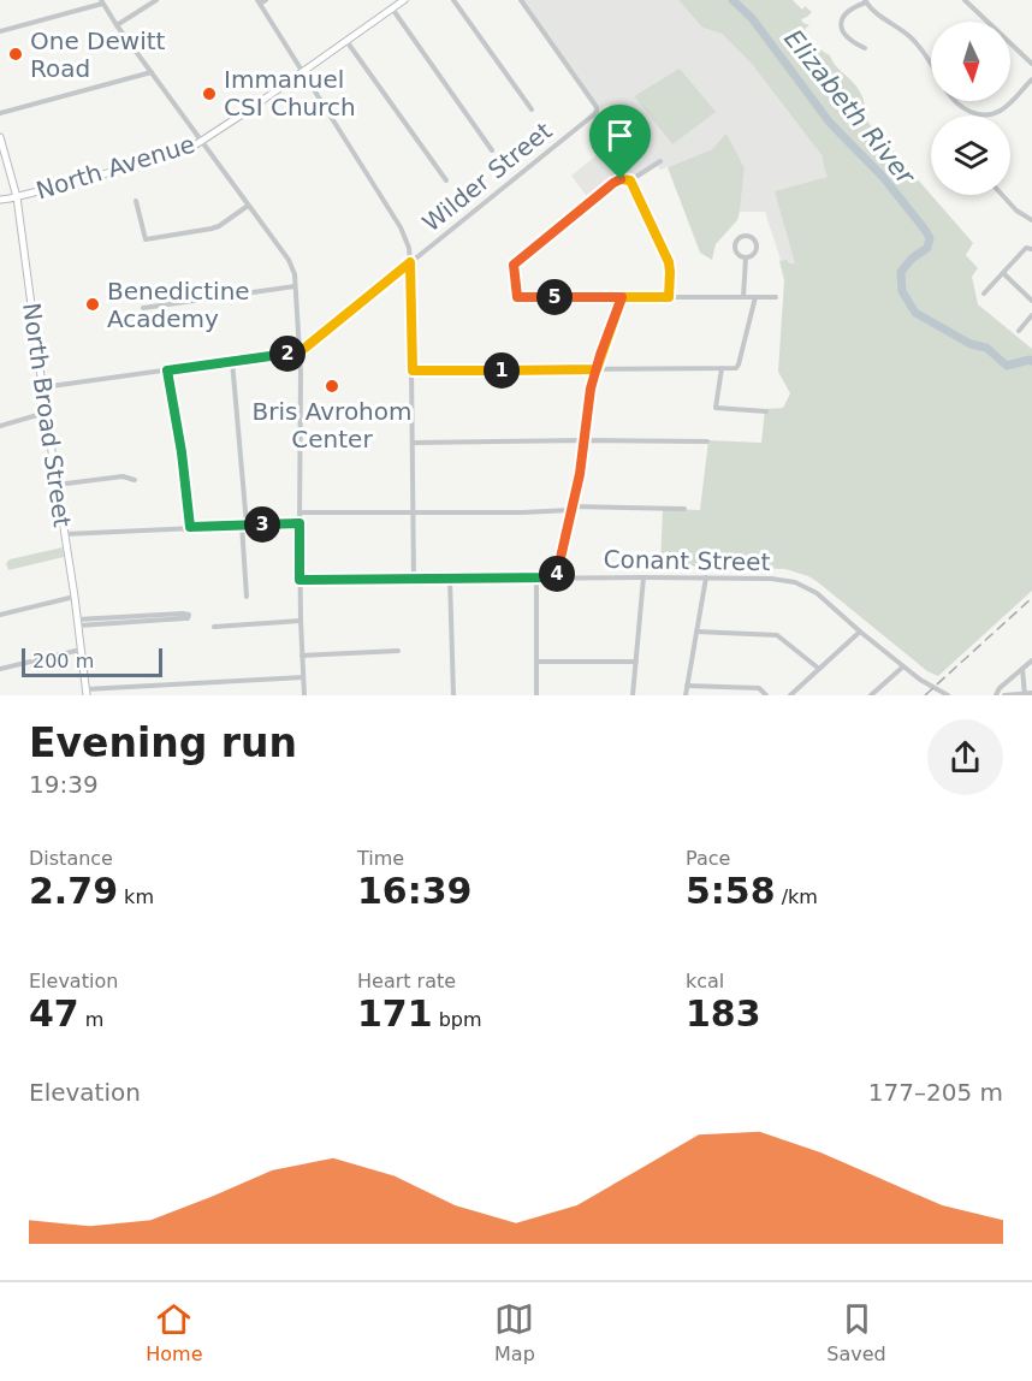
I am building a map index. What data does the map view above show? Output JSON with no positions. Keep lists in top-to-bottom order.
{
  "streets": {
    "main road": ["North Avenue", "North Broad Street"],
    "street": ["Wilder Street", "Conant Street"]
  },
  "crossings": [
    ["North Avenue", "North Broad Street"]
  ],
  "water": ["Elizabeth River"],
  "places": [
    "One Dewitt Road",
    "Immanuel CSI Church",
    "Benedictine Academy",
    "Bris Avrohom Center"
  ],
  "scale_bar": "200 m",
  "north": "bottom",
  "page": {
    "pins": [
      "5",
      "2",
      "1",
      "3",
      "4"
    ],
    "scale": "200 m",
    "heading": ["Evening run", "19:39"],
    "stats": [
      ["Distance", "2.79 km"],
      ["Time", "16:39"],
      ["Pace", "5:58 /km"],
      ["Elevation", "47 m"],
      ["Heart rate", "171 bpm"],
      ["kcal", "183"]
    ],
    "chart": ["Elevation", "177–205 m"],
    "tabs": ["Home", "Map", "Saved"]
  }
}
